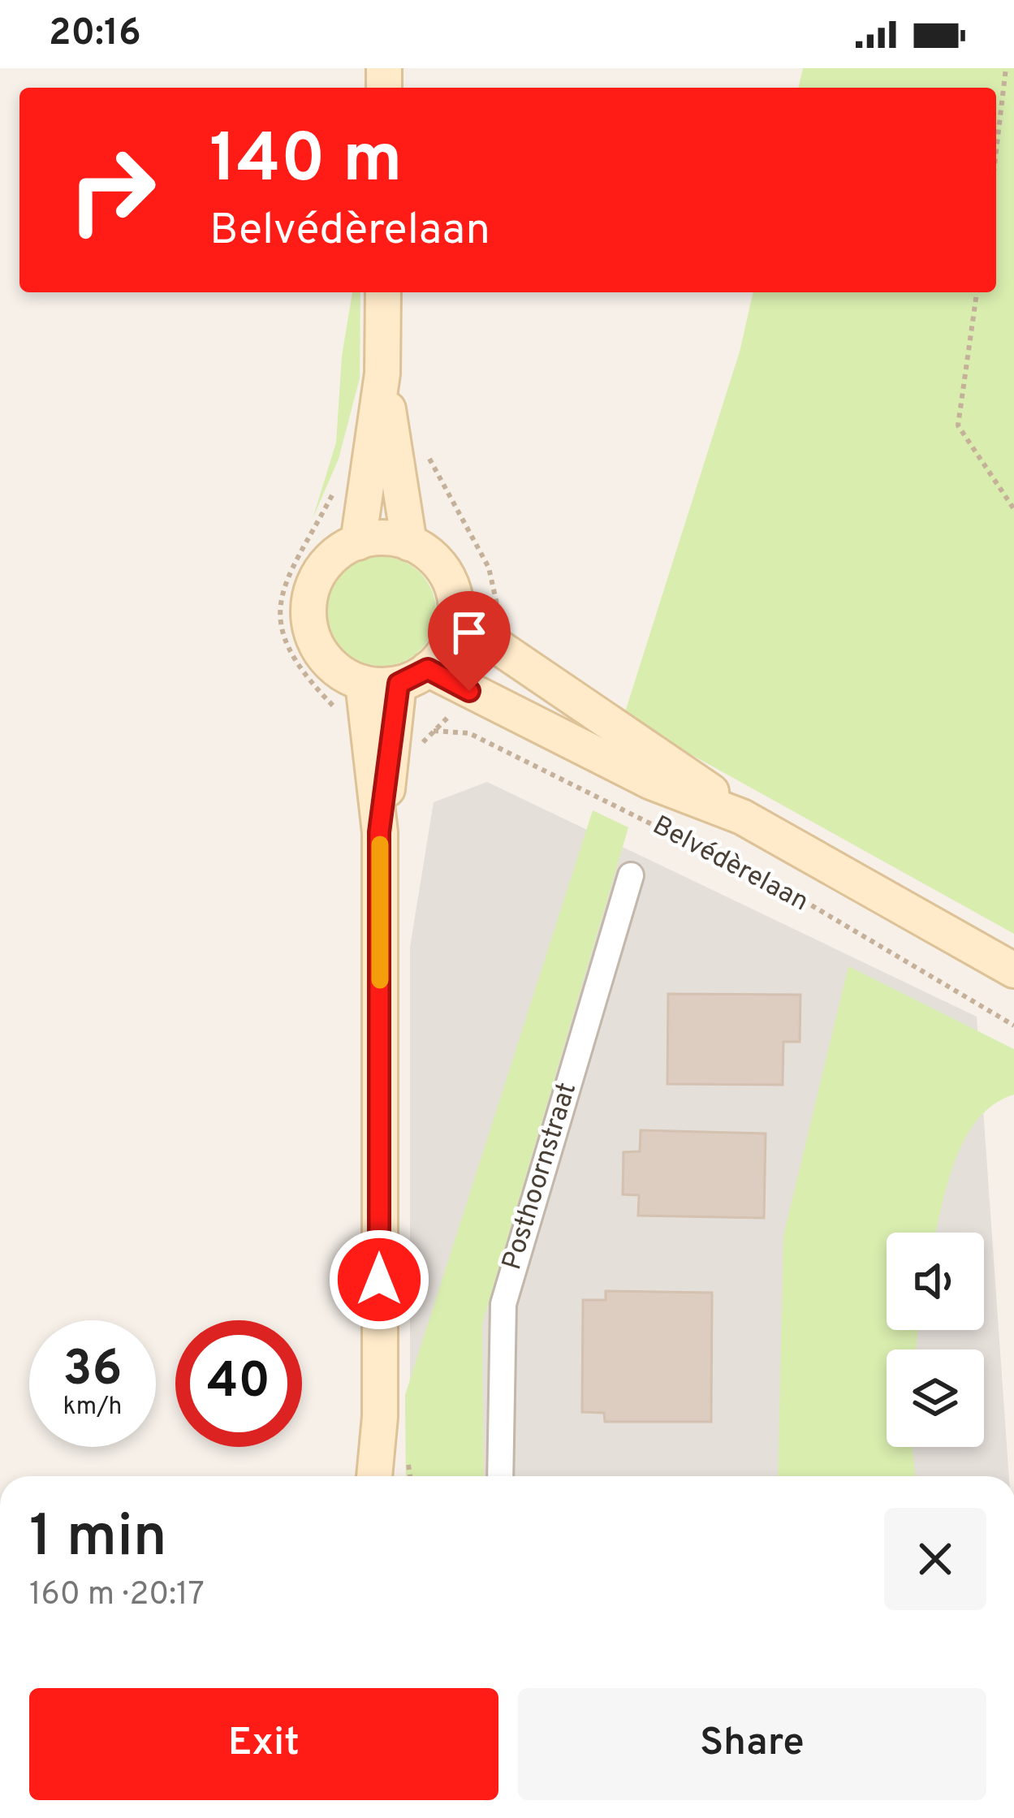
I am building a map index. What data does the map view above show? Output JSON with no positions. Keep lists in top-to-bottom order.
{
  "streets": {
    "main road": ["Belvédèrelaan"],
    "street": ["Posthoornstraat"]
  },
  "page": {
    "status": "20:16",
    "turn": ["140 m", "Belvédèrelaan"],
    "speed": "36 km/h",
    "limit": "40",
    "heading": ["1 min", "160 m · 20:17"],
    "buttons": ["Exit", "Share"]
  }
}
